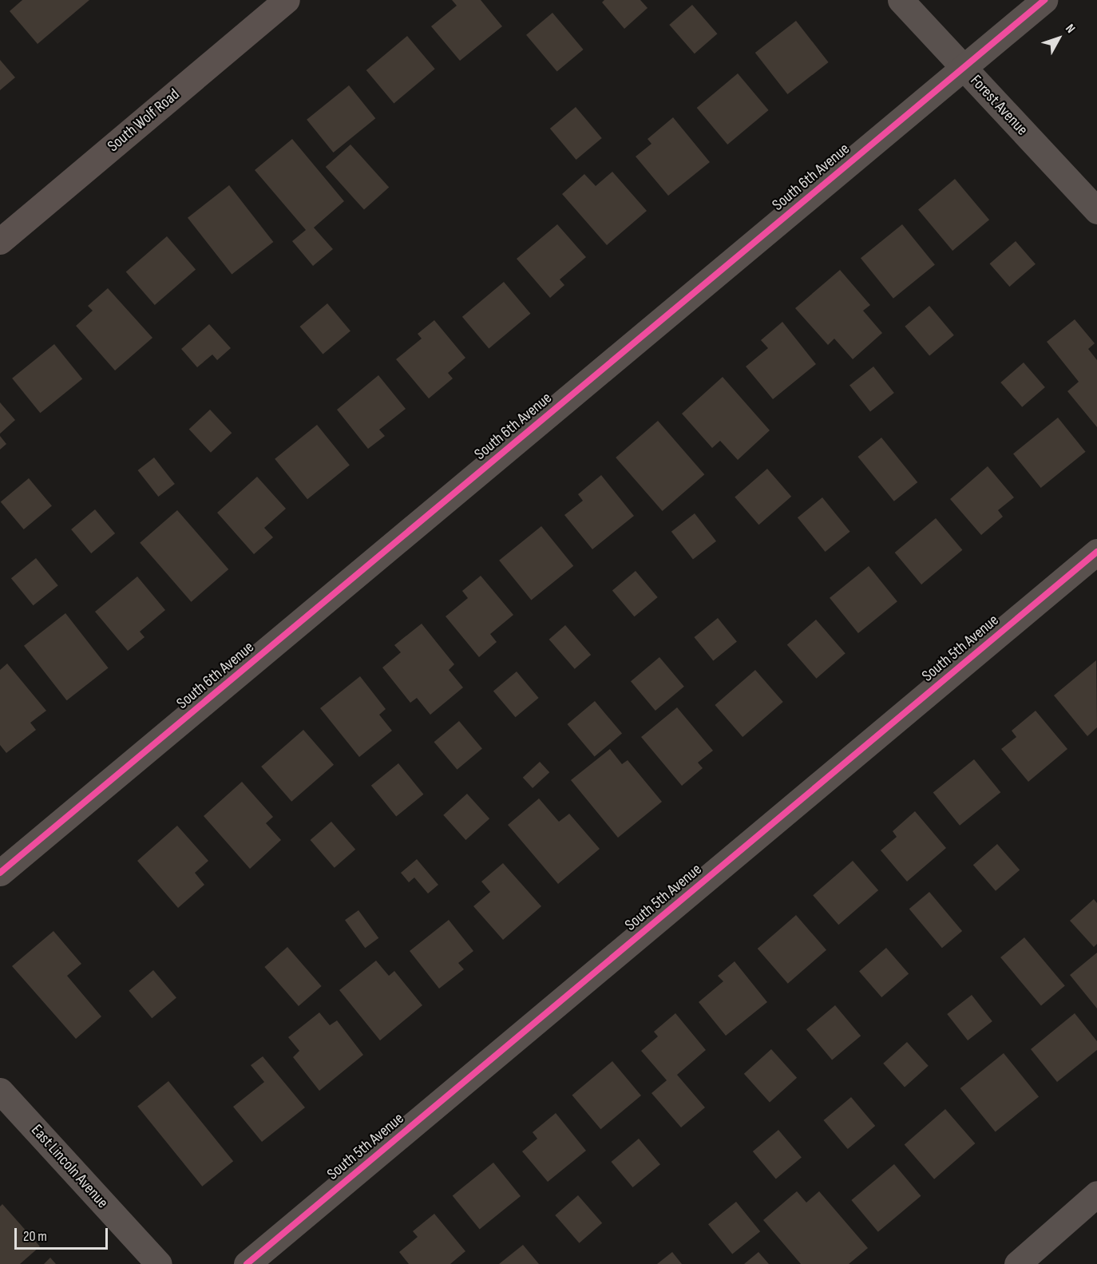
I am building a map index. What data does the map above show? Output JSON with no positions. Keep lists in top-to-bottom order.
{
  "streets": {
    "main road": ["South Wolf Road"],
    "street": [
      "Forest Avenue",
      "South 6th Avenue",
      "South 5th Avenue",
      "East Lincoln Avenue"
    ]
  },
  "crossings": [
    ["Forest Avenue", "South 6th Avenue"]
  ],
  "scale_bar": "20 m",
  "north": "top right"
}
